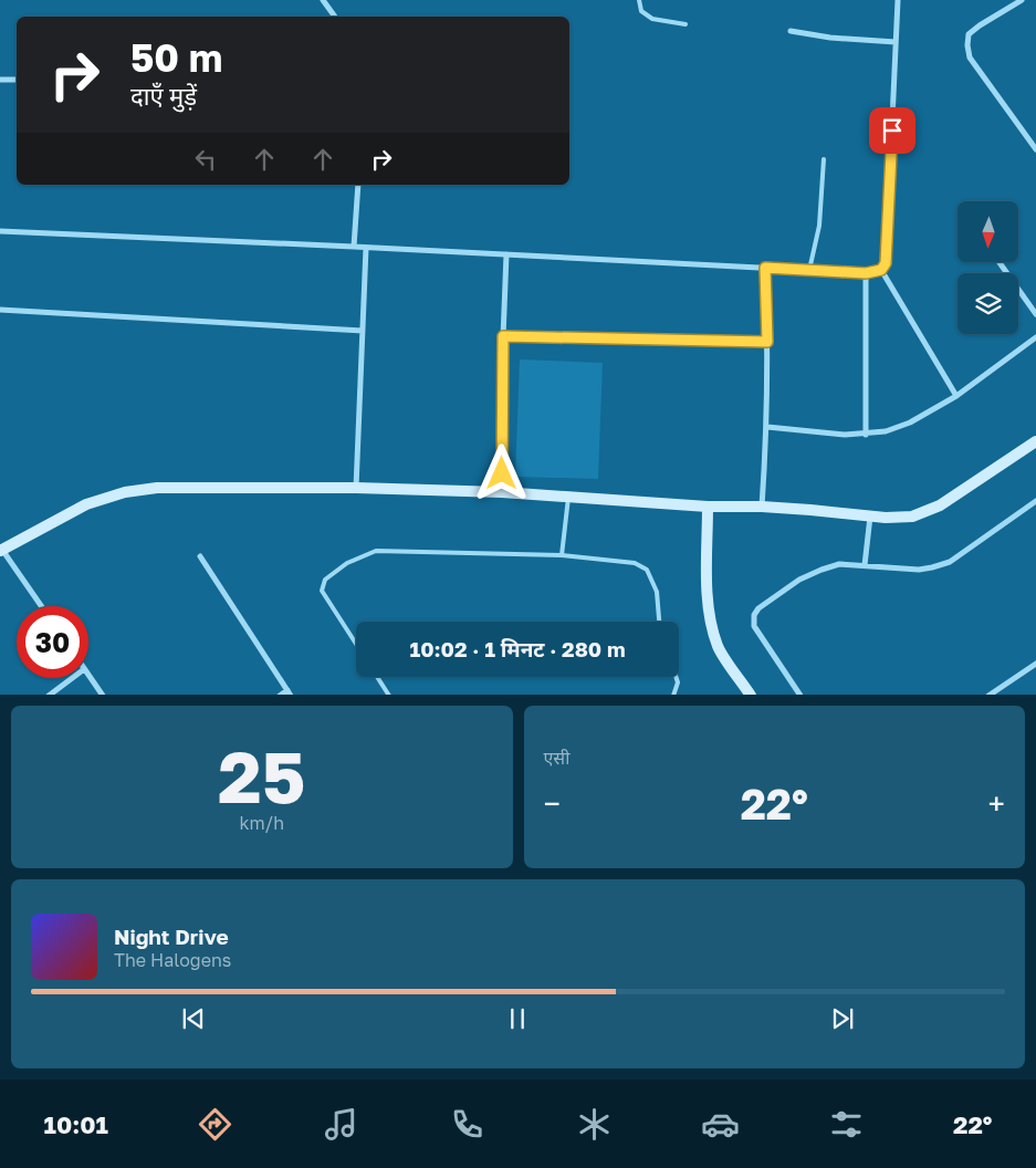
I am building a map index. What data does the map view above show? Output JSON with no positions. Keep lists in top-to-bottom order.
{
  "north": "bottom",
  "page": {
    "turn": ["50 m", "दाएँ मुड़ें"],
    "limit": "30",
    "trip": "10:02 · 1 मिनट · 280 m",
    "tile": [
      ["25", "km/h"],
      "एसी"
    ],
    "heat": ["−", "22°", "+"],
    "song": ["Night Drive", "The Halogens"],
    "tabs": ["10:01", "22°"]
  }
}
